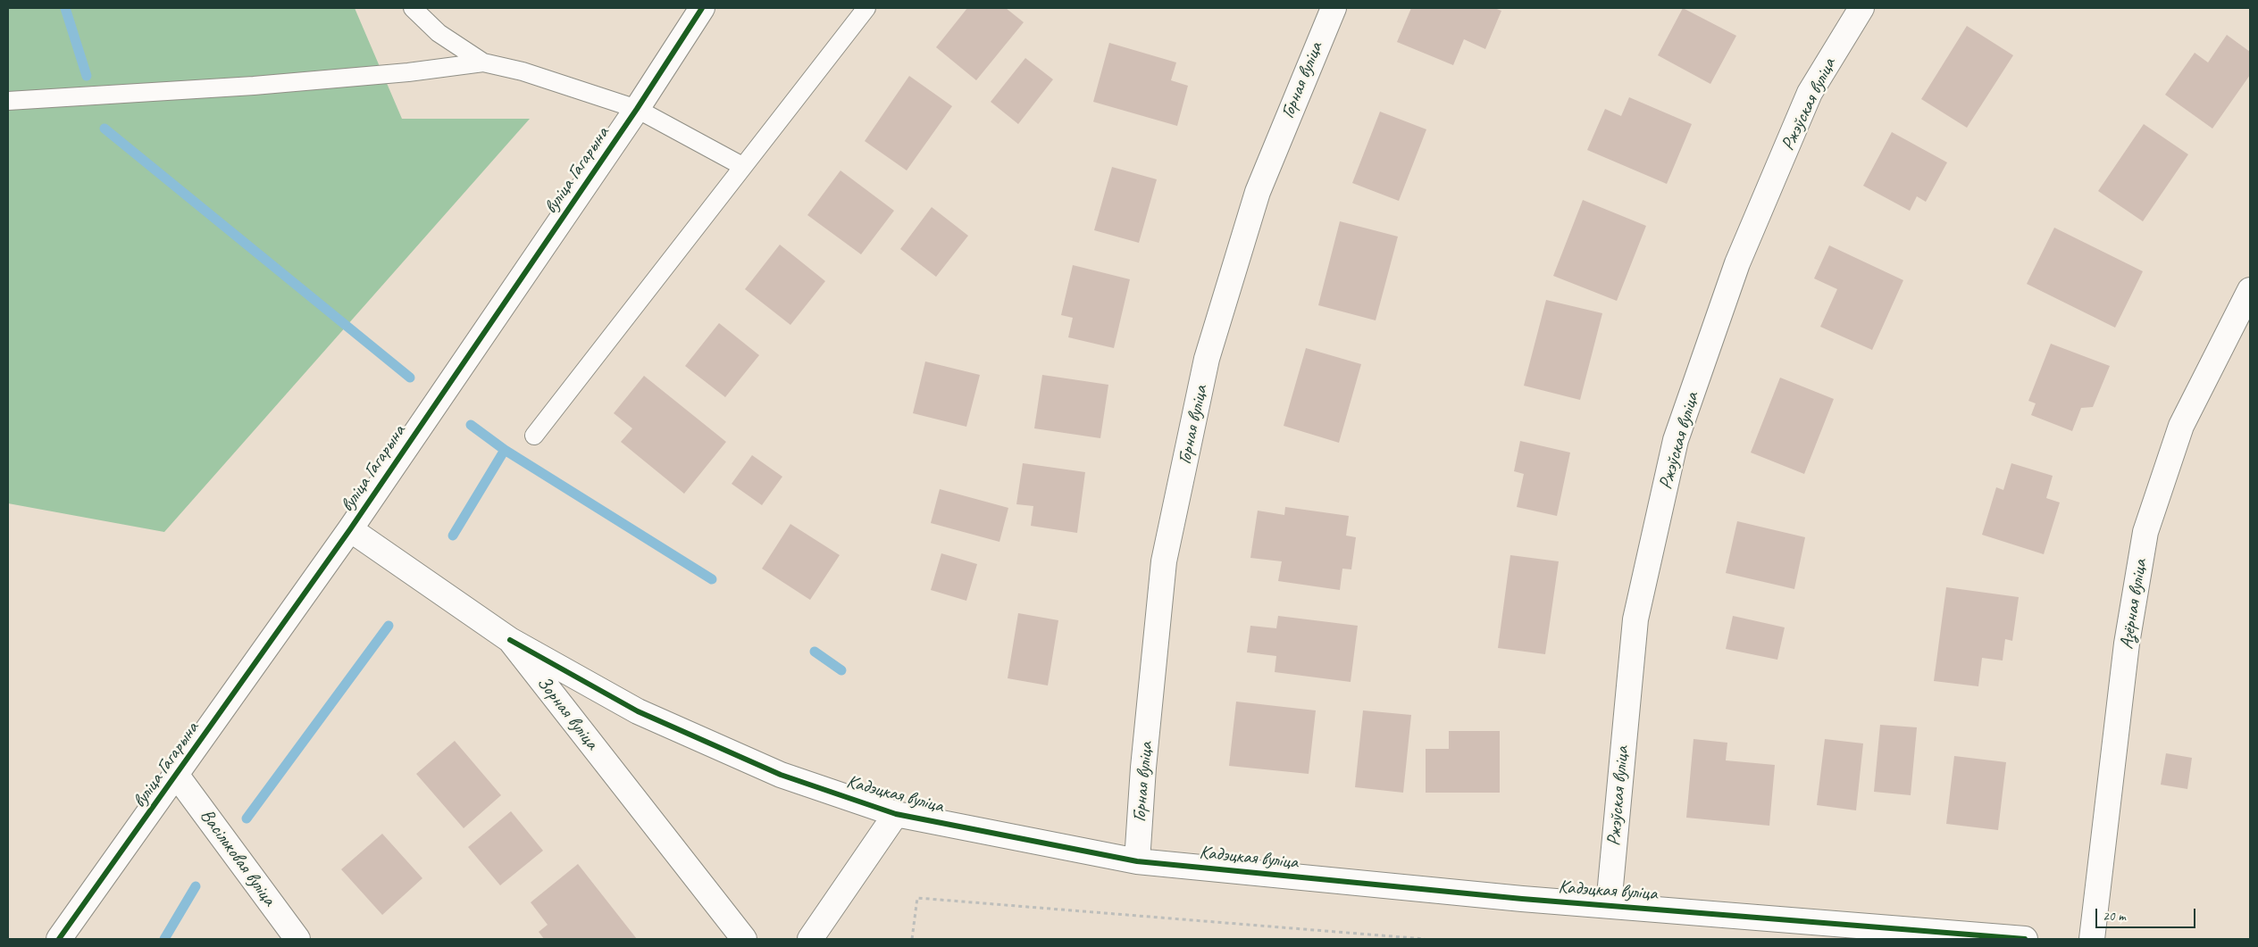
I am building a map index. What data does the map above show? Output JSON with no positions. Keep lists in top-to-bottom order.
{
  "streets": {
    "street": [
      "Горная вуліца",
      "Ржэўская вуліца",
      "вуліца Гагарына",
      "Азёрная вуліца",
      "Зорная вуліца",
      "Кадэцкая вуліца",
      "Васільковая вуліца"
    ]
  },
  "crossings": [
    ["Горная вуліца", "Кадэцкая вуліца"],
    ["Ржэўская вуліца", "Кадэцкая вуліца"],
    ["вуліца Гагарына", "Зорная вуліца"],
    ["вуліца Гагарына", "Васільковая вуліца"],
    ["Зорная вуліца", "Кадэцкая вуліца"]
  ],
  "scale_bar": "20 m"
}
